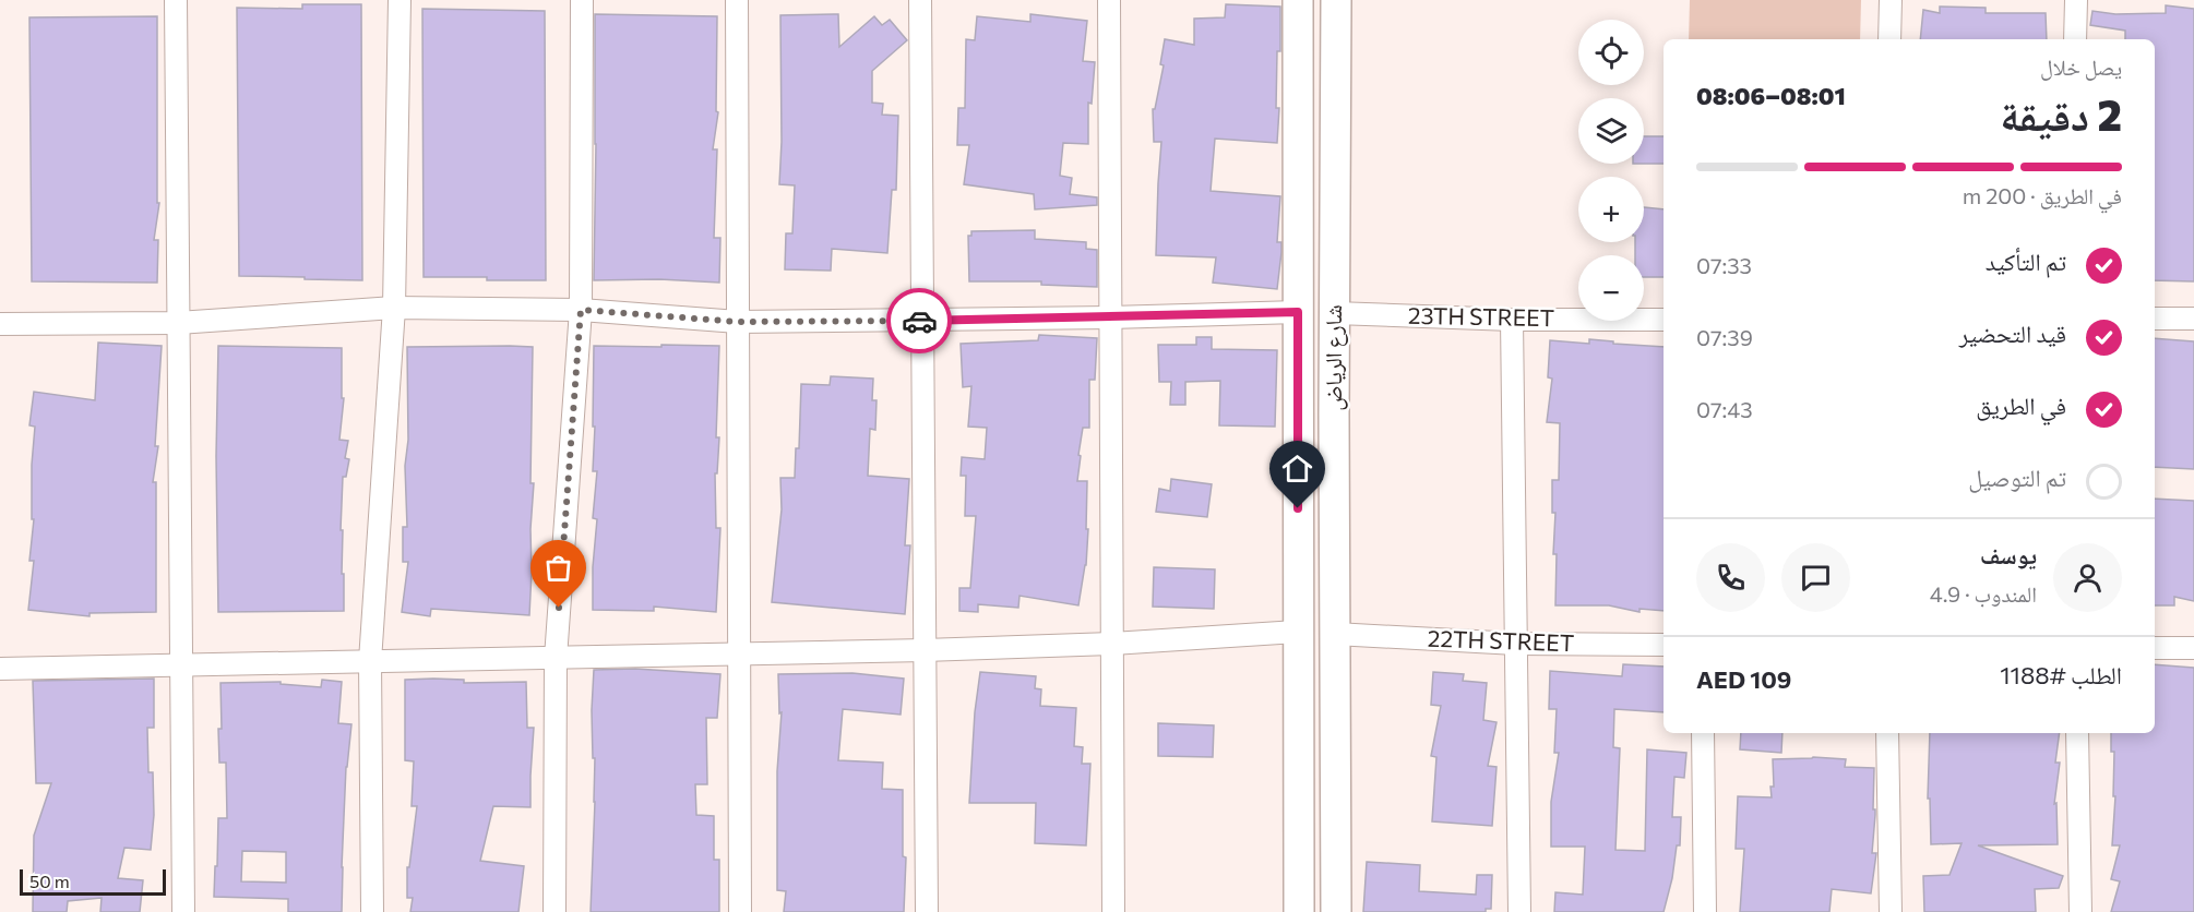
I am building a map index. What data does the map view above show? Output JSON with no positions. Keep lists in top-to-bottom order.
{
  "streets": {
    "main road": ["شارع الرياض"],
    "street": ["23TH STREET", "22TH STREET"]
  },
  "crossings": [
    ["23TH STREET", "شارع الرياض"],
    ["شارع الرياض", "22TH STREET"]
  ],
  "scale_bar": "50 m",
  "page": {
    "map_buttons": ["+", "−"],
    "heading": ["2 دقيقة", "يصل خلال", "08:01–08:06"],
    "panel": [
      "يوسف",
      "المندوب · 4.9",
      "الطلب #1188",
      "AED 109"
    ],
    "bar": "في الطريق · 200 m",
    "list": [
      ["تم التأكيد", "07:33"],
      ["قيد التحضير", "07:39"],
      ["في الطريق", "07:43"],
      "تم التوصيل"
    ],
    "scale": "50 m"
  }
}
